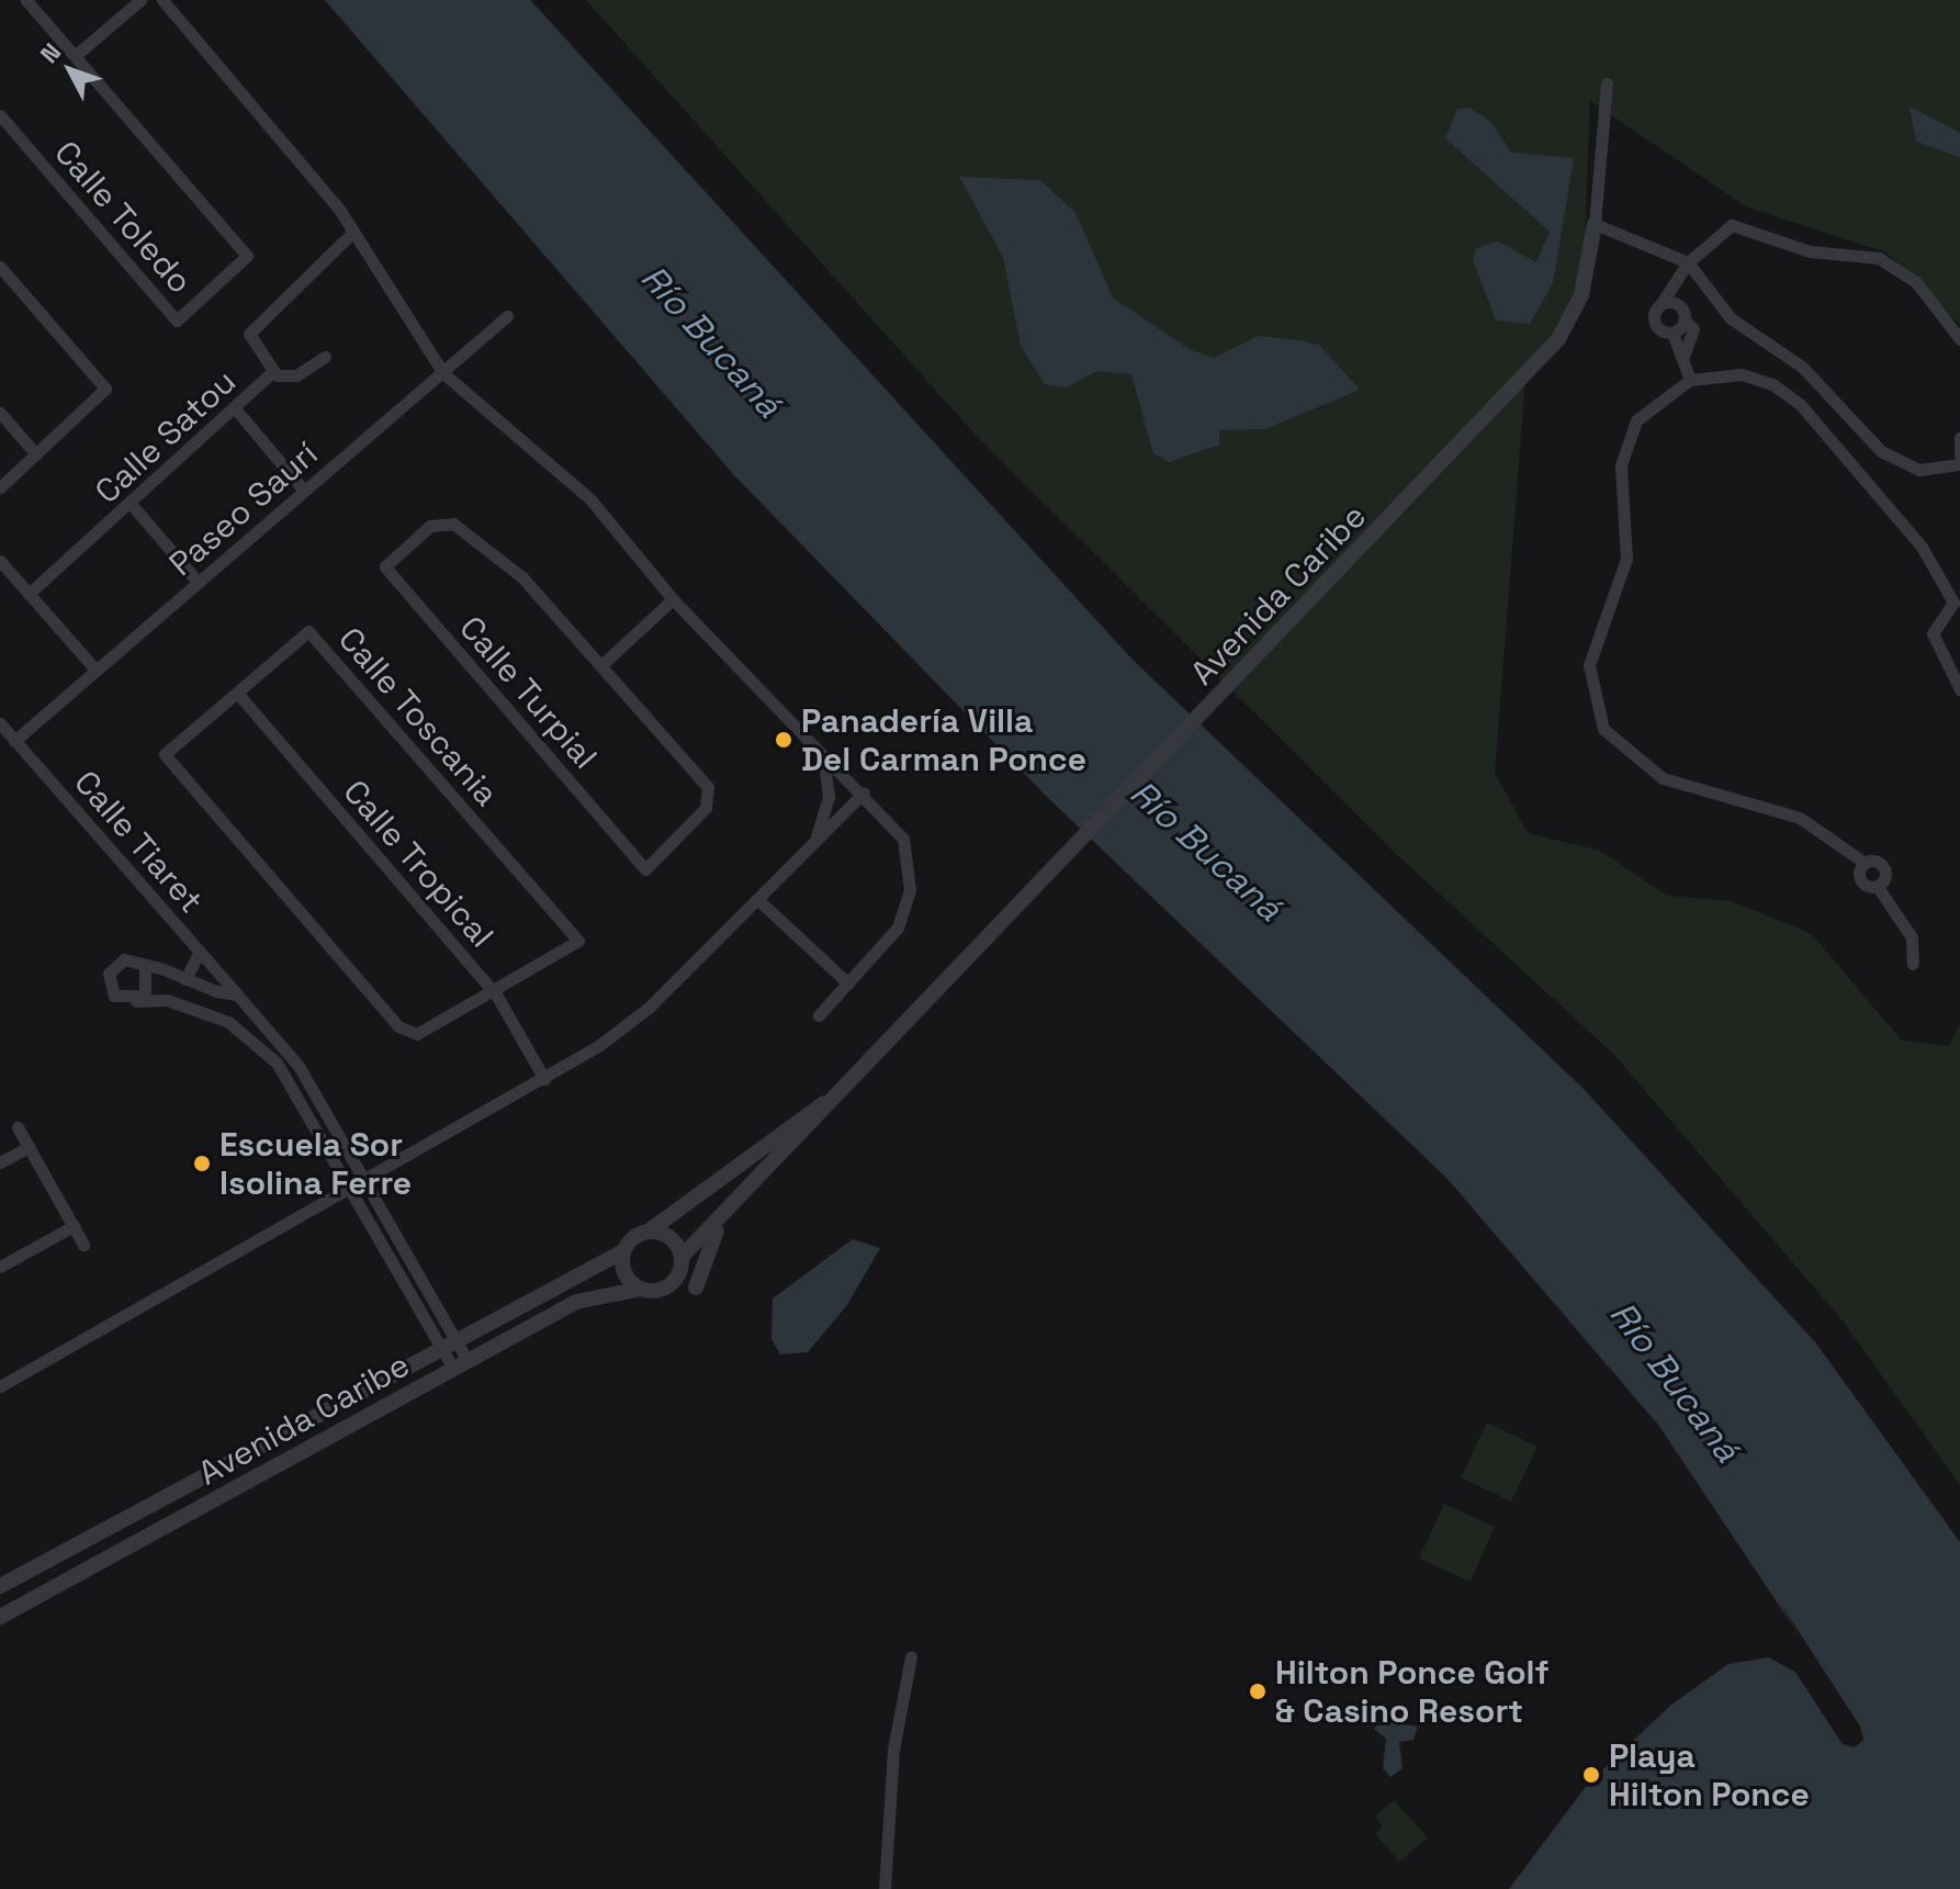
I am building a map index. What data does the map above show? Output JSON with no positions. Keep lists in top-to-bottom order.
{
  "streets": {
    "street": [
      "Calle Toledo",
      "Calle Satou",
      "Paseo Saurí",
      "Avenida Caribe",
      "Calle Turpial",
      "Calle Toscania",
      "Calle Tiaret",
      "Calle Tropical"
    ]
  },
  "crossings": [
    ["Paseo Saurí", "Calle Tiaret"],
    ["Avenida Caribe", "Calle Tiaret"],
    ["Calle Toscania", "Calle Tropical"]
  ],
  "water": ["Río Bucaná"],
  "places": [
    "Panadería Villa Del Carman Ponce",
    "Escuela Sor Isolina Ferre",
    "Hilton Ponce Golf & Casino Resort",
    "Playa Hilton Ponce"
  ],
  "north": "top left"
}
